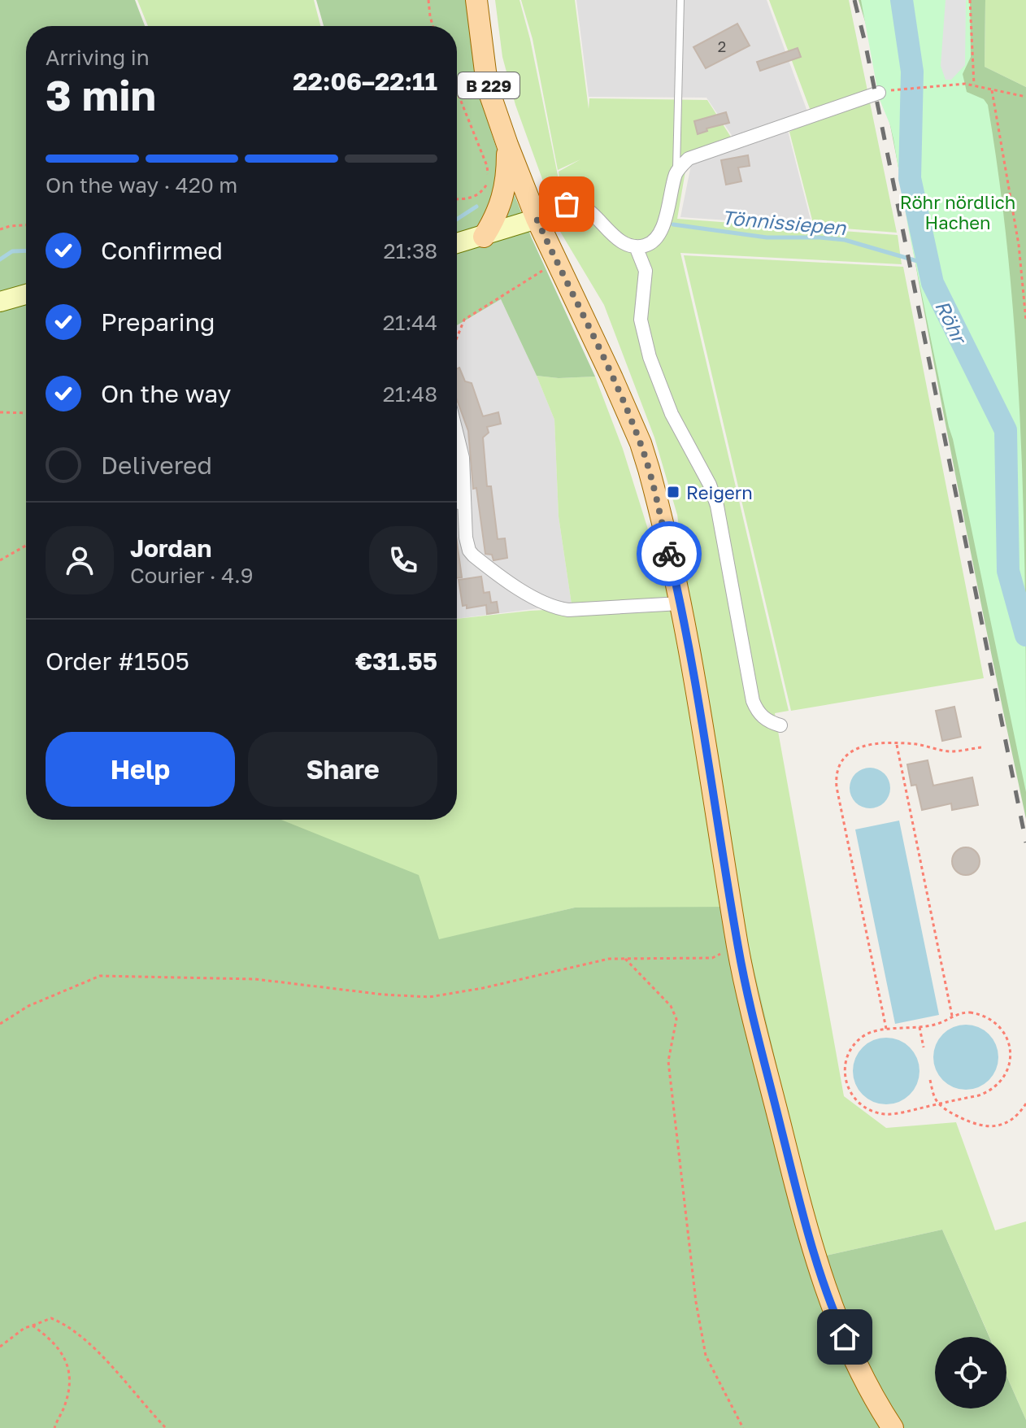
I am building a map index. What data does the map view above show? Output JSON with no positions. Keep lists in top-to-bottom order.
{
  "streets": {
    "main road": ["B 229"]
  },
  "water": ["Tönnissiepen", "Röhr"],
  "parks": ["Röhr nördlich Hachen"],
  "places": {
    "transit": ["Reigern"]
  },
  "house_numbers": ["2"],
  "page": {
    "heading": ["3 min", "Arriving in", "22:06–22:11"],
    "panel": [
      "Jordan",
      "Courier · 4.9",
      "Order #1505",
      "€31.55"
    ],
    "bar": "On the way · 420 m",
    "list": [
      ["Confirmed", "21:38"],
      ["Preparing", "21:44"],
      ["On the way", "21:48"],
      "Delivered"
    ],
    "buttons": ["Help", "Share"]
  }
}
